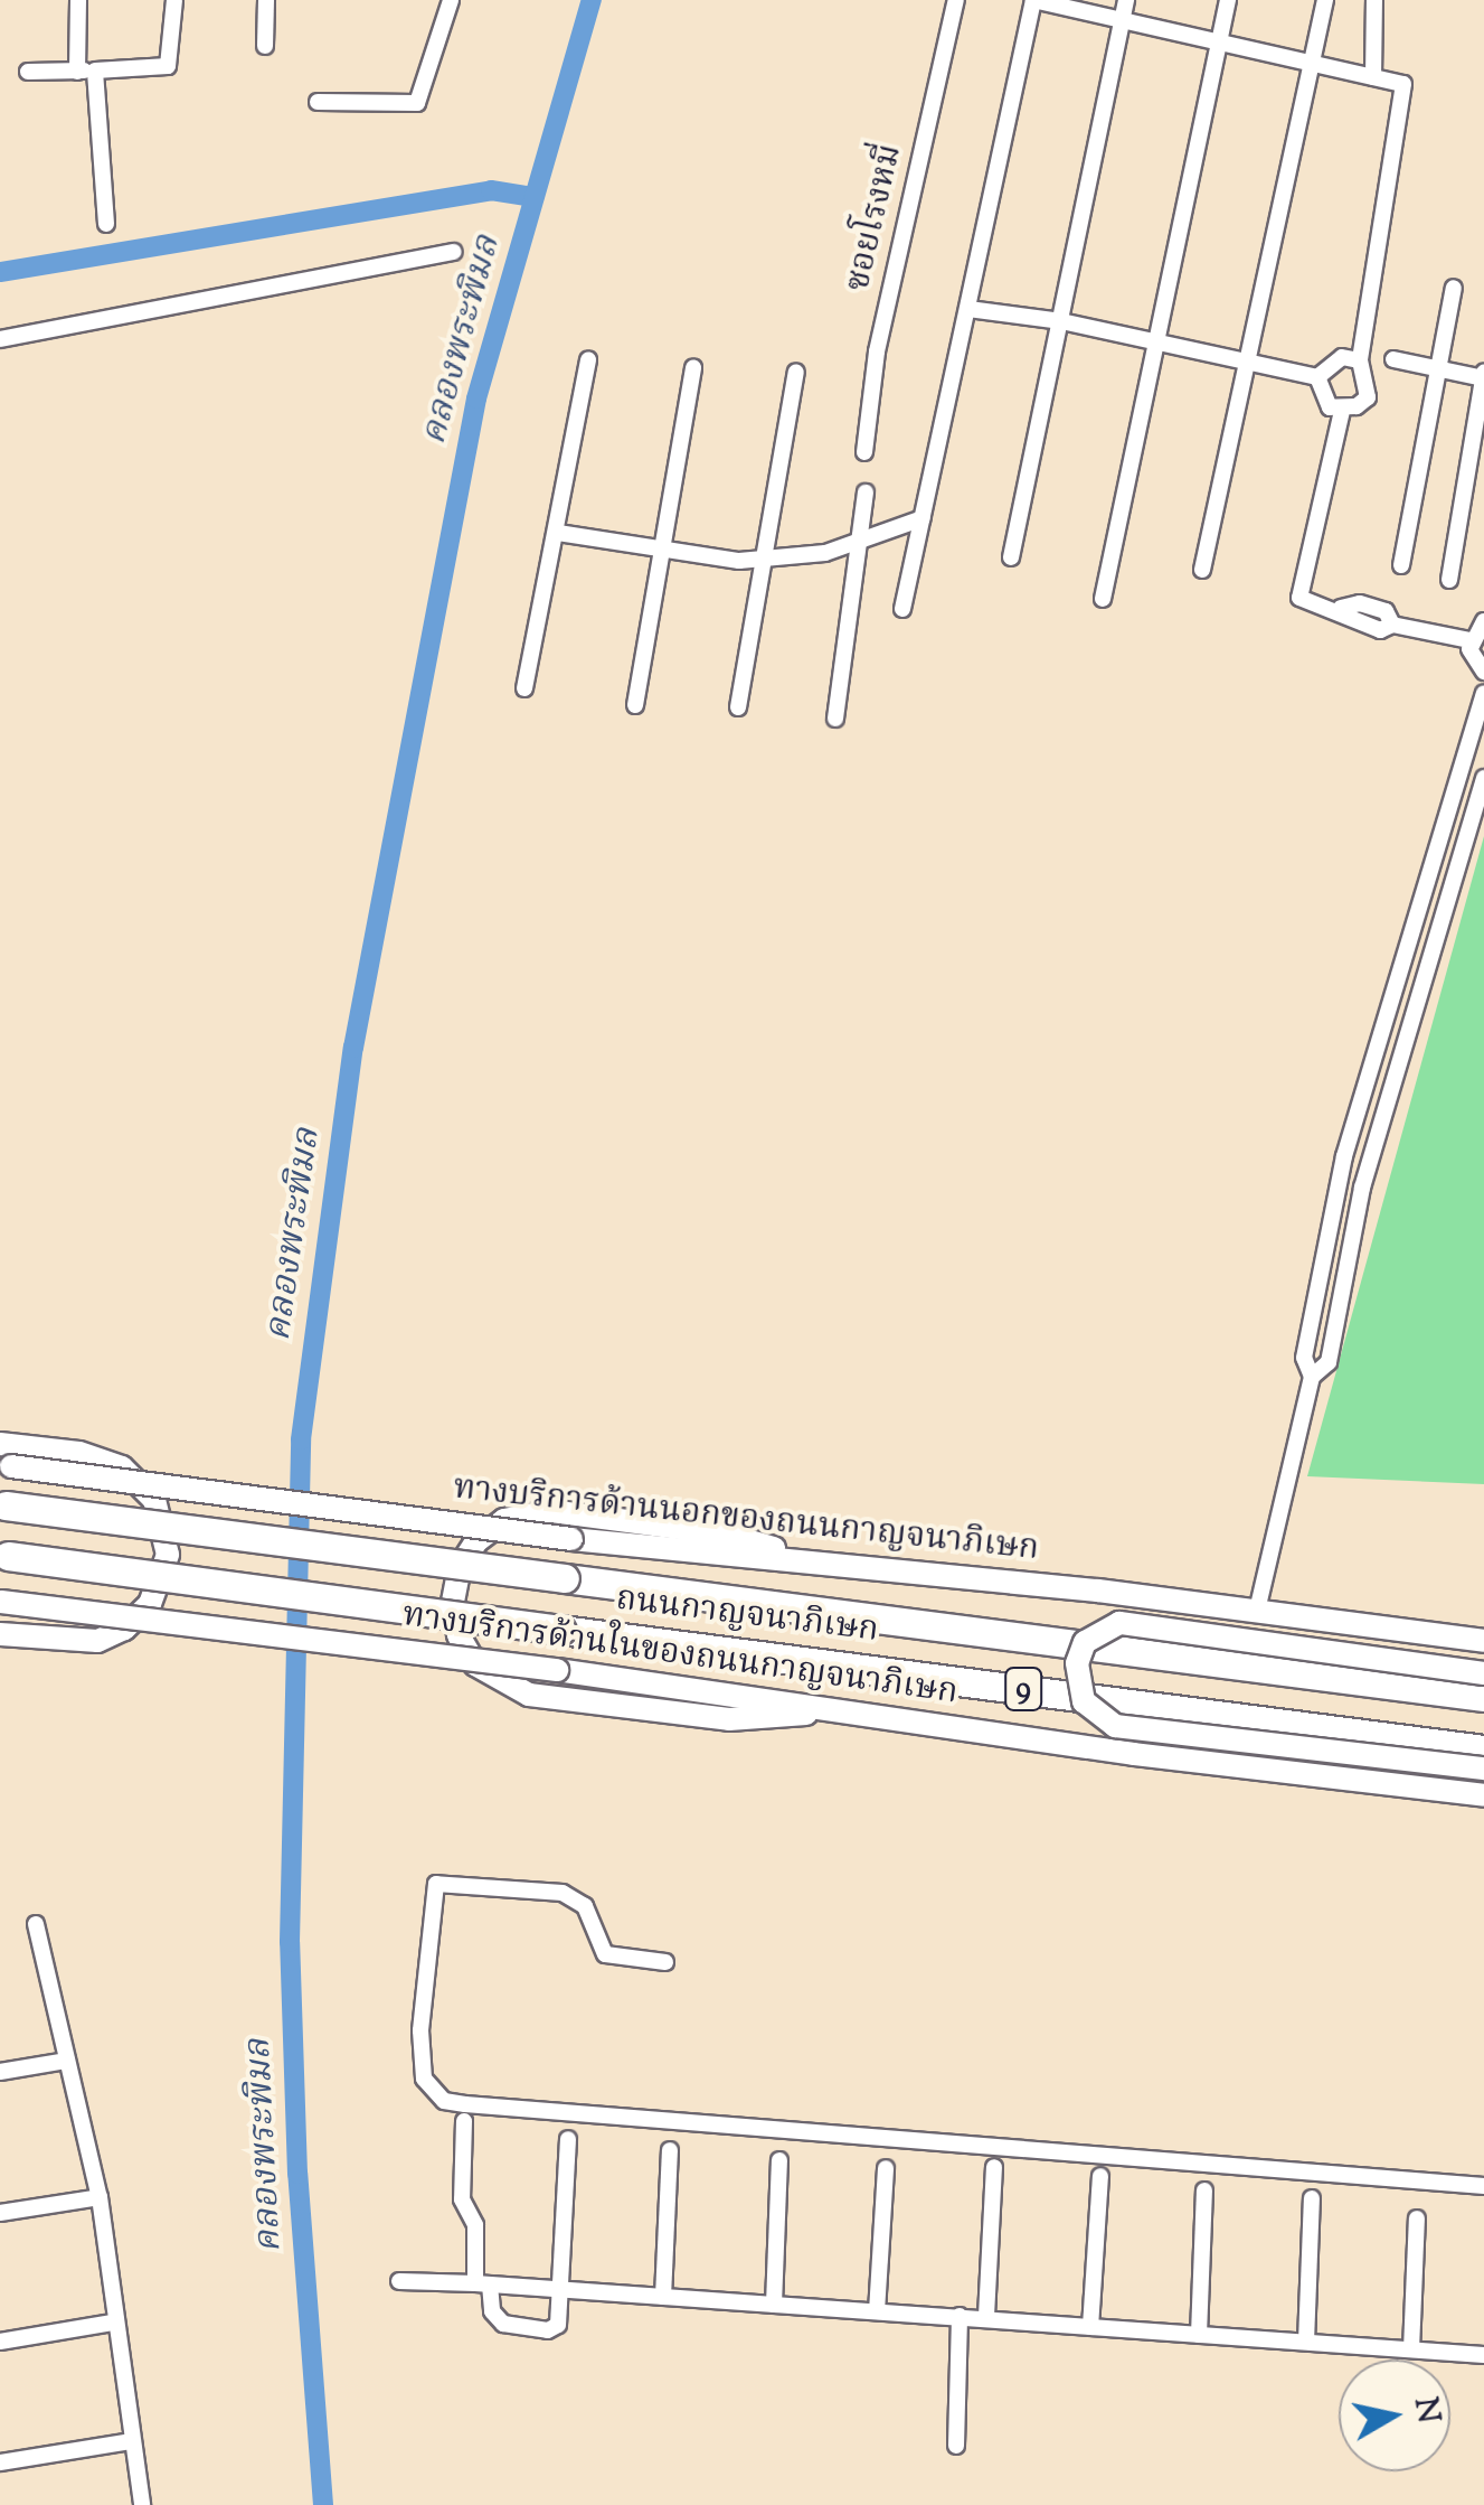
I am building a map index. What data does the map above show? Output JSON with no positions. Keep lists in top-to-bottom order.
{
  "streets": {
    "highway": ["ถนนกาญจนาภิเษก", "9"],
    "main road": ["ทางบริการด้านนอกของถนนกาญจนาภิเษก", "ทางบริการด้านในของถนนกาญจนาภิเษก"],
    "street": ["ซอยโรงหมี่"]
  },
  "water": ["คลองพระพิมล"],
  "north": "right"
}
